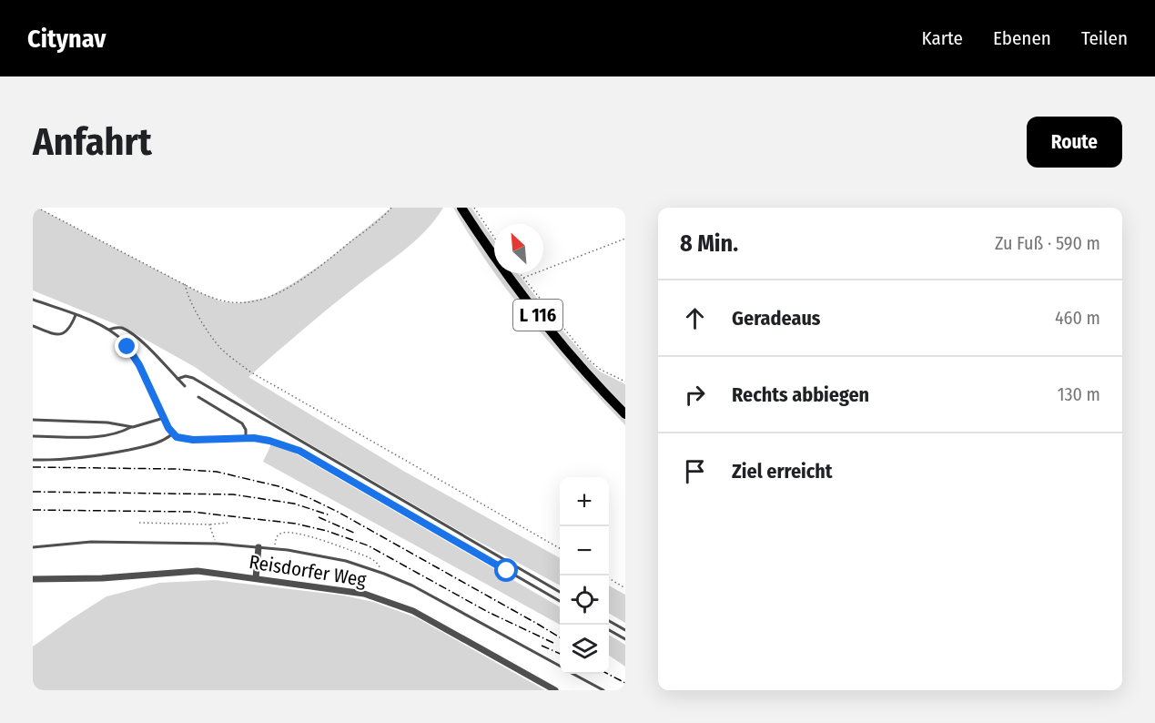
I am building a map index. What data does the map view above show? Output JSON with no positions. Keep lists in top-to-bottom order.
{
  "streets": {
    "main road": ["L 116"],
    "street": ["Reisdorfer Weg"]
  },
  "north": "top left",
  "page": {
    "header": "Citynav",
    "nav": ["Karte", "Ebenen", "Teilen"],
    "buttons": "Route",
    "title": "Anfahrt",
    "heading": ["8 Min.", "Zu Fuß · 590 m"],
    "list": [
      ["Geradeaus", "460 m"],
      ["Rechts abbiegen", "130 m"],
      "Ziel erreicht"
    ],
    "map_buttons": ["+", "−"]
  }
}
